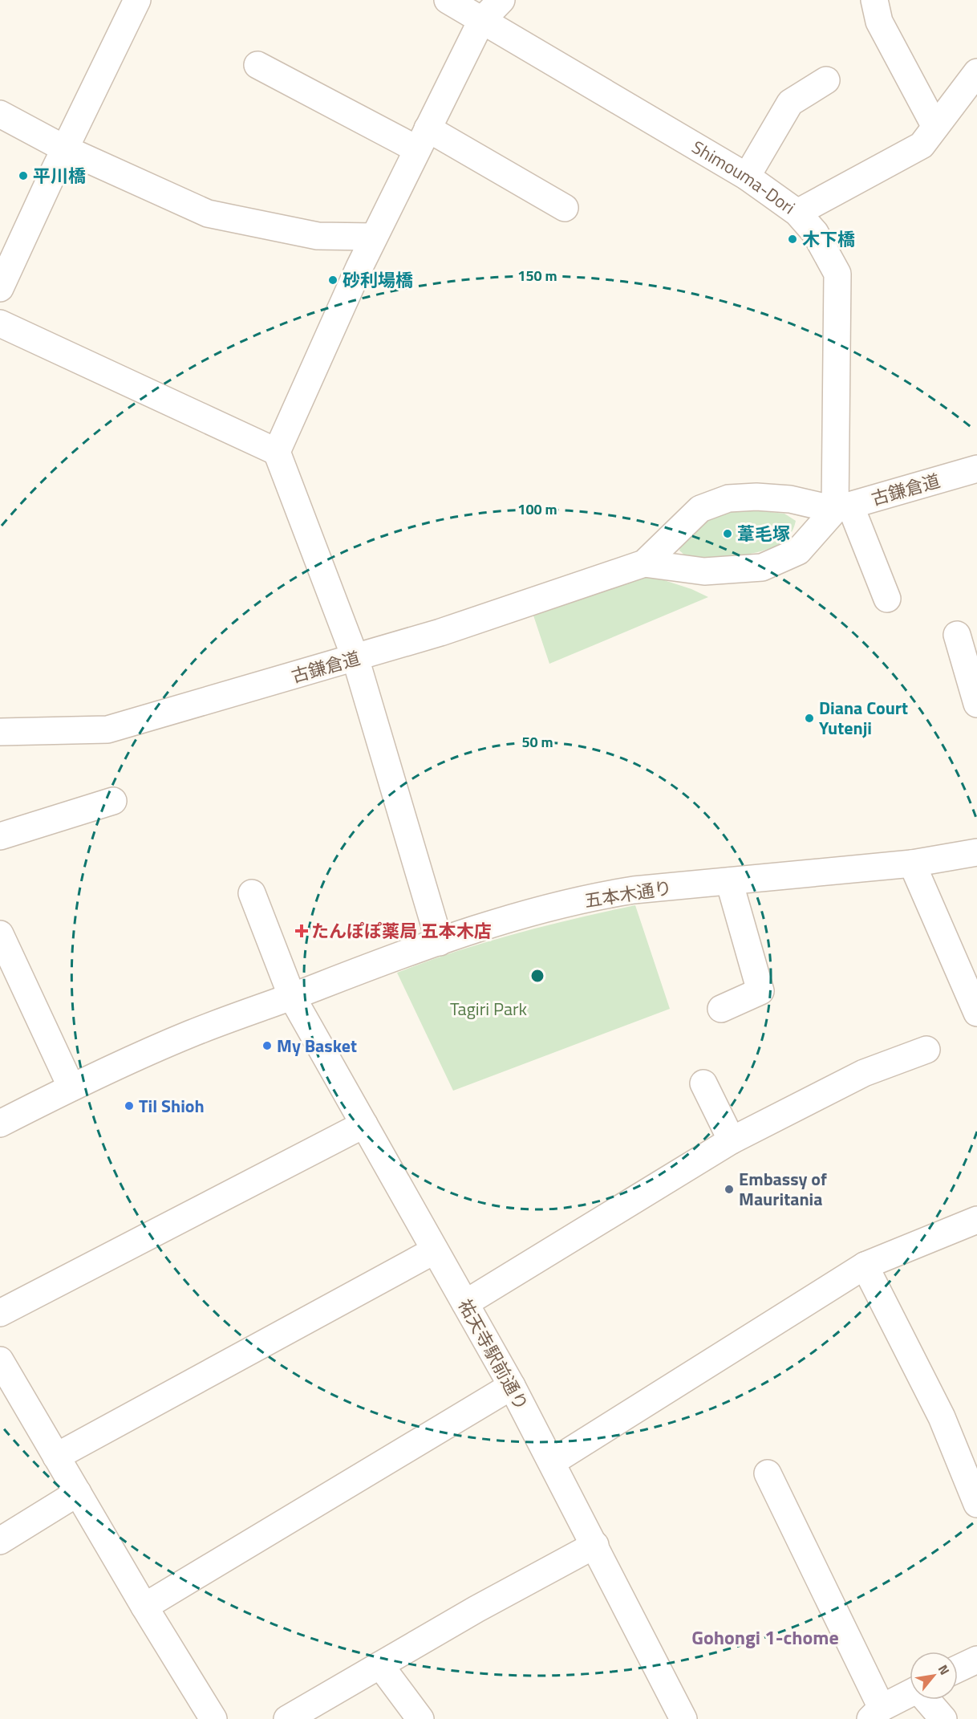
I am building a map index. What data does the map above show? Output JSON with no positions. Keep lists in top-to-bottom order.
{
  "streets": {
    "street": [
      "Shimouma-Dori",
      "古鎌倉道",
      "五本木通り",
      "祐天寺駅前通り"
    ]
  },
  "crossings": [
    ["Shimouma-Dori", "古鎌倉道"],
    ["五本木通り", "祐天寺駅前通り"]
  ],
  "districts": ["Gohongi 1-chome"],
  "parks": ["Tagiri Park"],
  "places": {
    "other": [
      "平川橋",
      "木下橋",
      "砂利場橋",
      "葦毛塚",
      "Diana Court Yutenji",
      "My Basket",
      "Til Shioh",
      "Embassy of Mauritania"
    ],
    "health": ["たんぽぽ薬局 五本木店"]
  },
  "north": "top right",
  "rings": ["150 m", "100 m", "50 m"]
}
